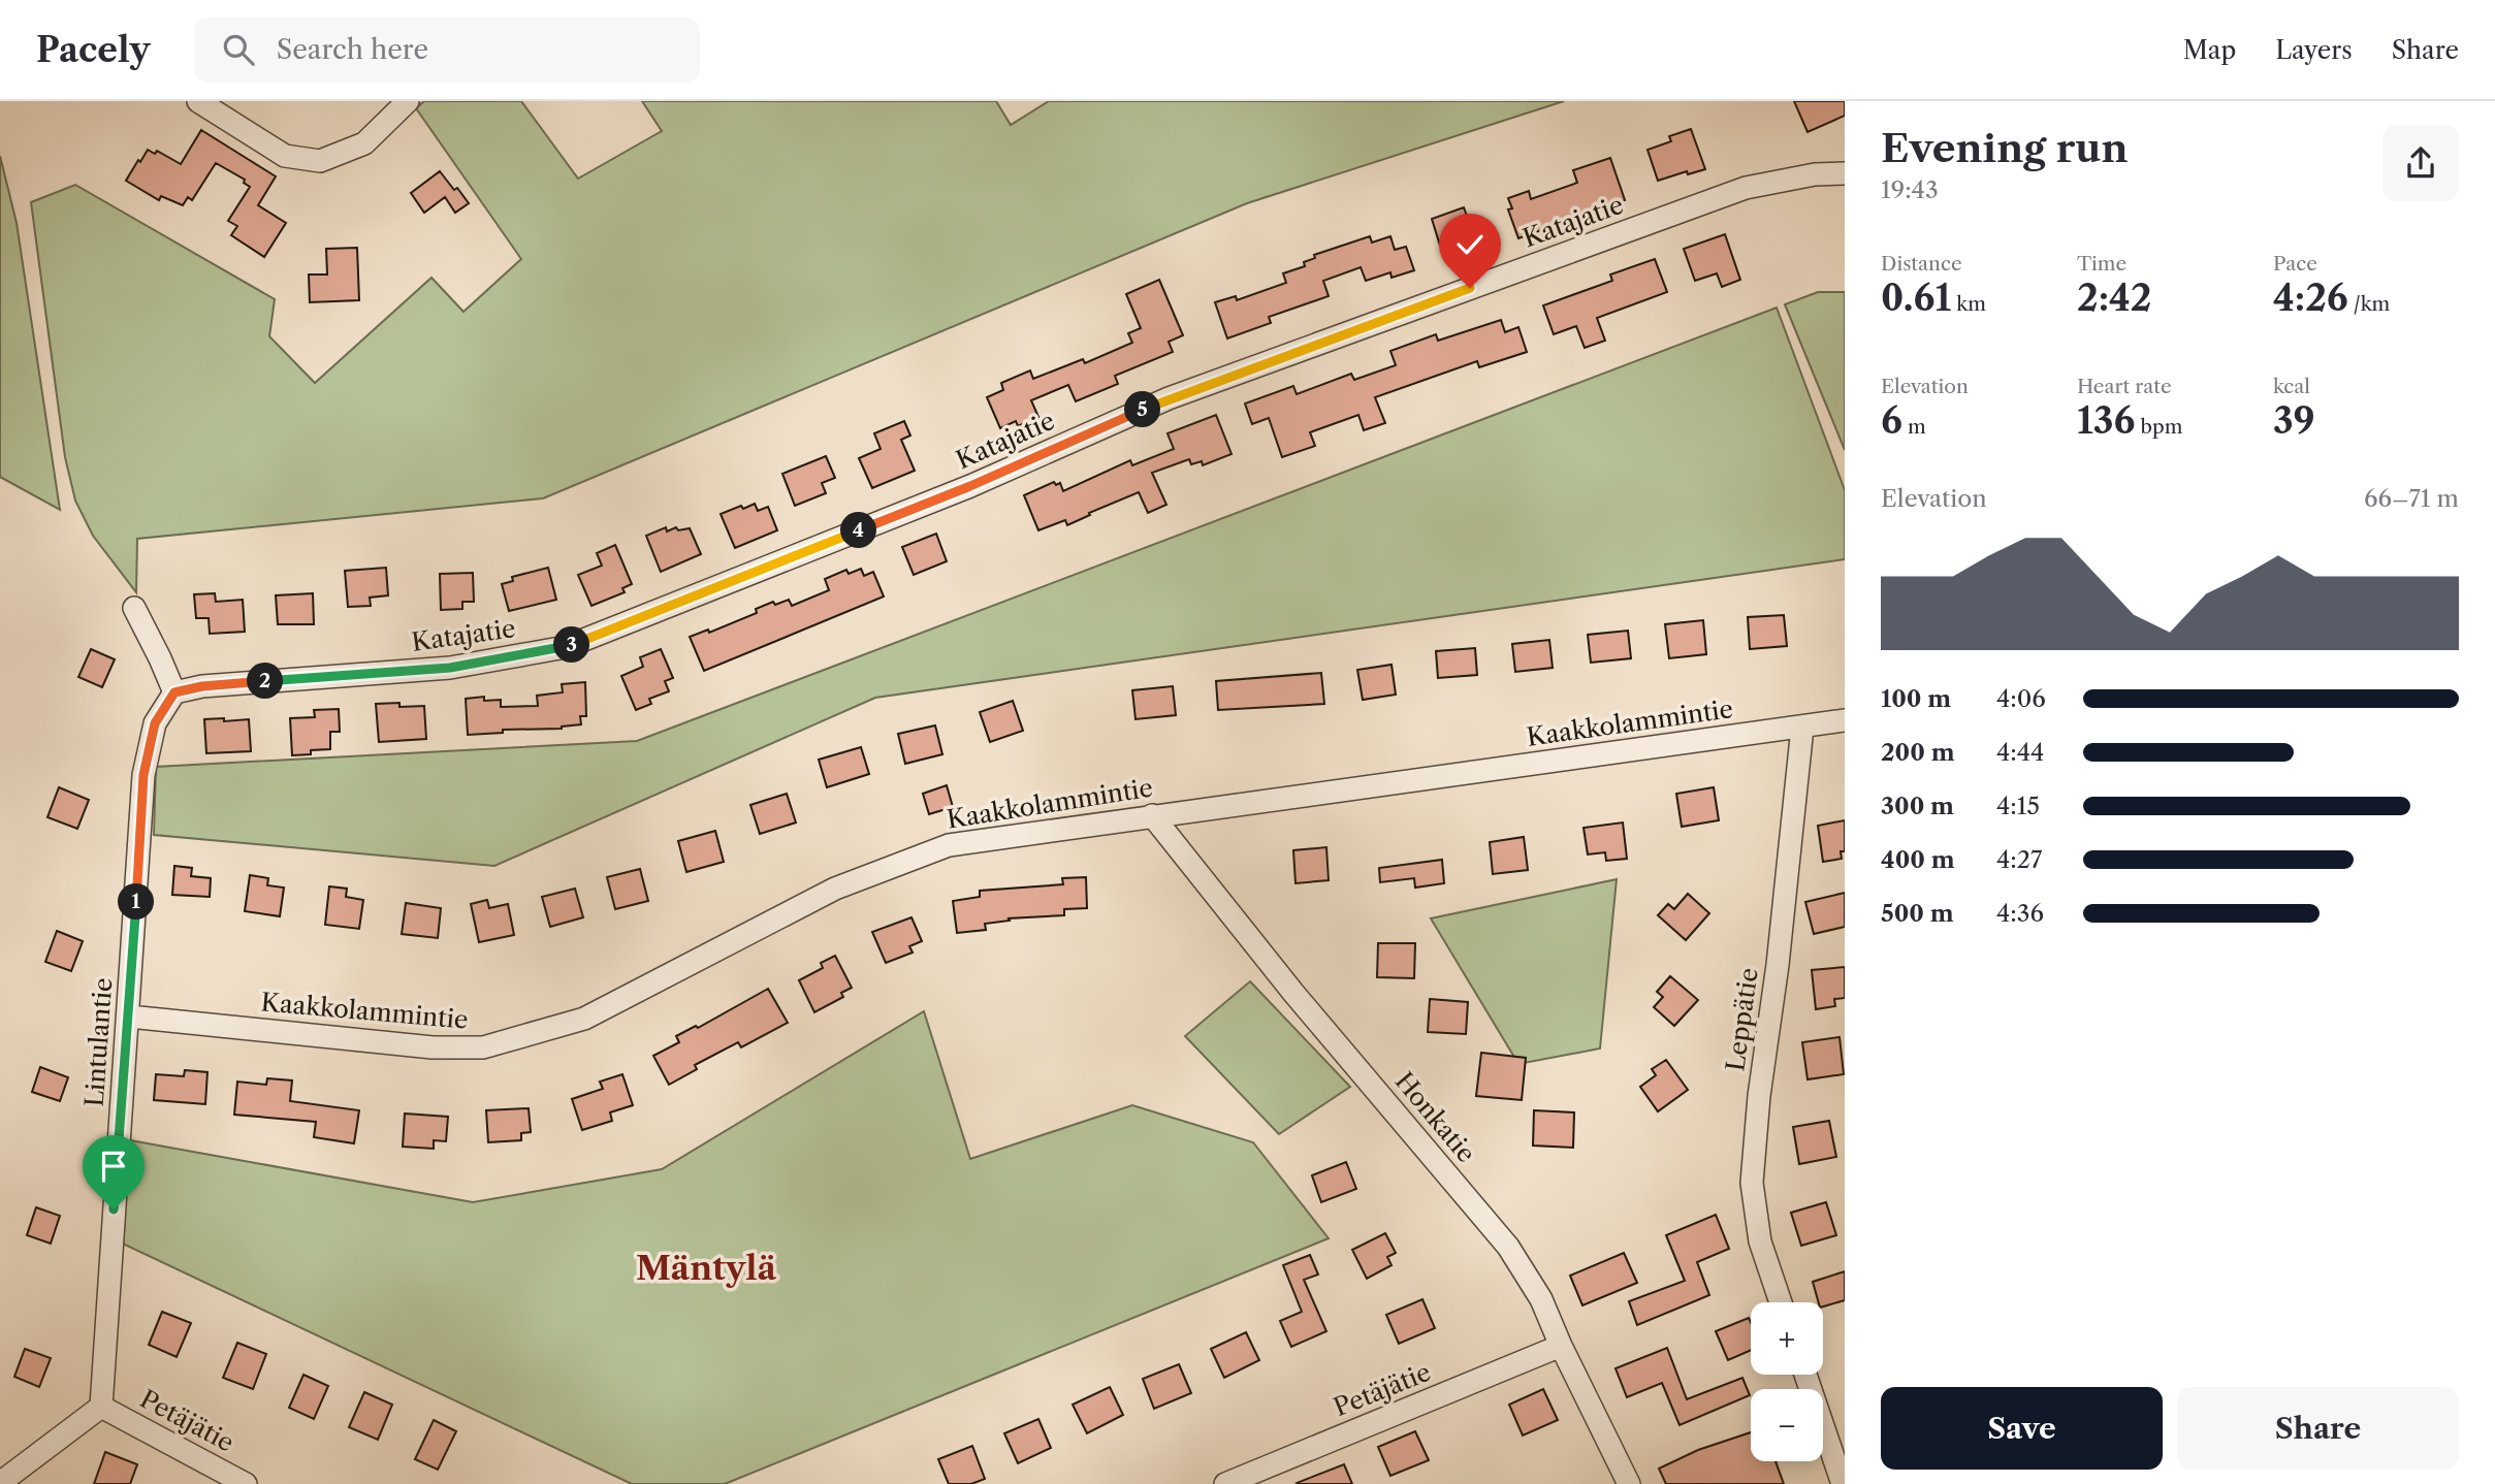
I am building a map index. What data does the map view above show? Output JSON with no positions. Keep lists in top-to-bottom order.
{
  "streets": {
    "street": [
      "Katajatie",
      "Kaakkolammintie",
      "Leppätie",
      "Lintulantie",
      "Honkatie",
      "Petäjätie"
    ]
  },
  "crossings": [
    ["Katajatie", "Lintulantie"],
    ["Kaakkolammintie", "Leppätie"],
    ["Kaakkolammintie", "Lintulantie"],
    ["Kaakkolammintie", "Honkatie"],
    ["Lintulantie", "Petäjätie"],
    ["Honkatie", "Petäjätie"]
  ],
  "districts": ["Mäntylä"],
  "page": {
    "header": "Pacely",
    "search": "Search here",
    "nav": ["Map", "Layers", "Share"],
    "heading": ["Evening run", "19:43"],
    "stats": [
      ["Distance", "0.61 km"],
      ["Time", "2:42"],
      ["Pace", "4:26 /km"],
      ["Elevation", "6 m"],
      ["Heart rate", "136 bpm"],
      ["kcal", "39"]
    ],
    "pins": [
      "5",
      "4",
      "3",
      "2",
      "1"
    ],
    "chart": ["Elevation", "66–71 m"],
    "list": [
      {
        "name": "100 m",
        "note": "4:06"
      },
      {
        "name": "200 m",
        "note": "4:44"
      },
      {
        "name": "300 m",
        "note": "4:15"
      },
      {
        "name": "400 m",
        "note": "4:27"
      },
      {
        "name": "500 m",
        "note": "4:36"
      }
    ],
    "map_buttons": ["+", "−"],
    "buttons": ["Save", "Share"]
  }
}
